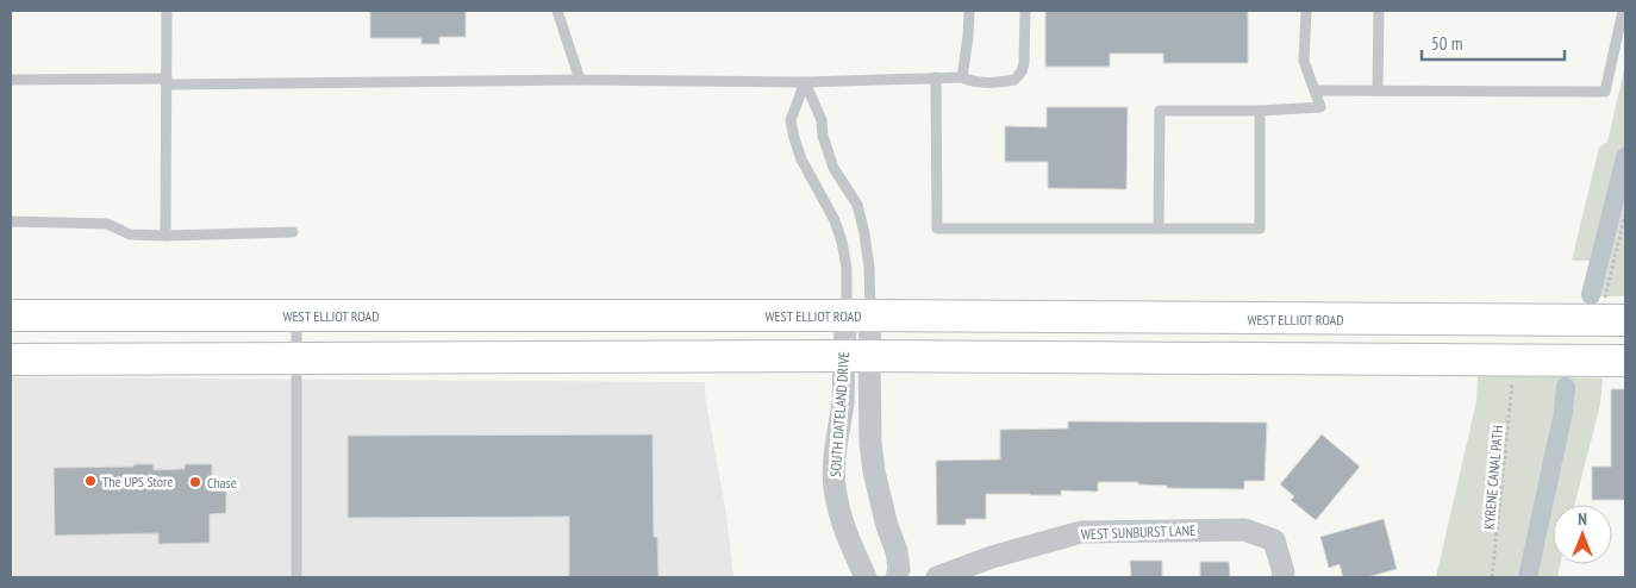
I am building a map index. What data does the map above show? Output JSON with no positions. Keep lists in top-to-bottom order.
{
  "streets": {
    "main road": ["WEST ELLIOT ROAD"],
    "street": ["SOUTH DATELAND DRIVE", "WEST SUNBURST LANE"],
    "path": ["KYRENE CANAL PATH"]
  },
  "crossings": [
    ["WEST ELLIOT ROAD", "SOUTH DATELAND DRIVE"]
  ],
  "places": ["The UPS Store", "Chase"],
  "scale_bar": "50 m",
  "north": "top"
}
